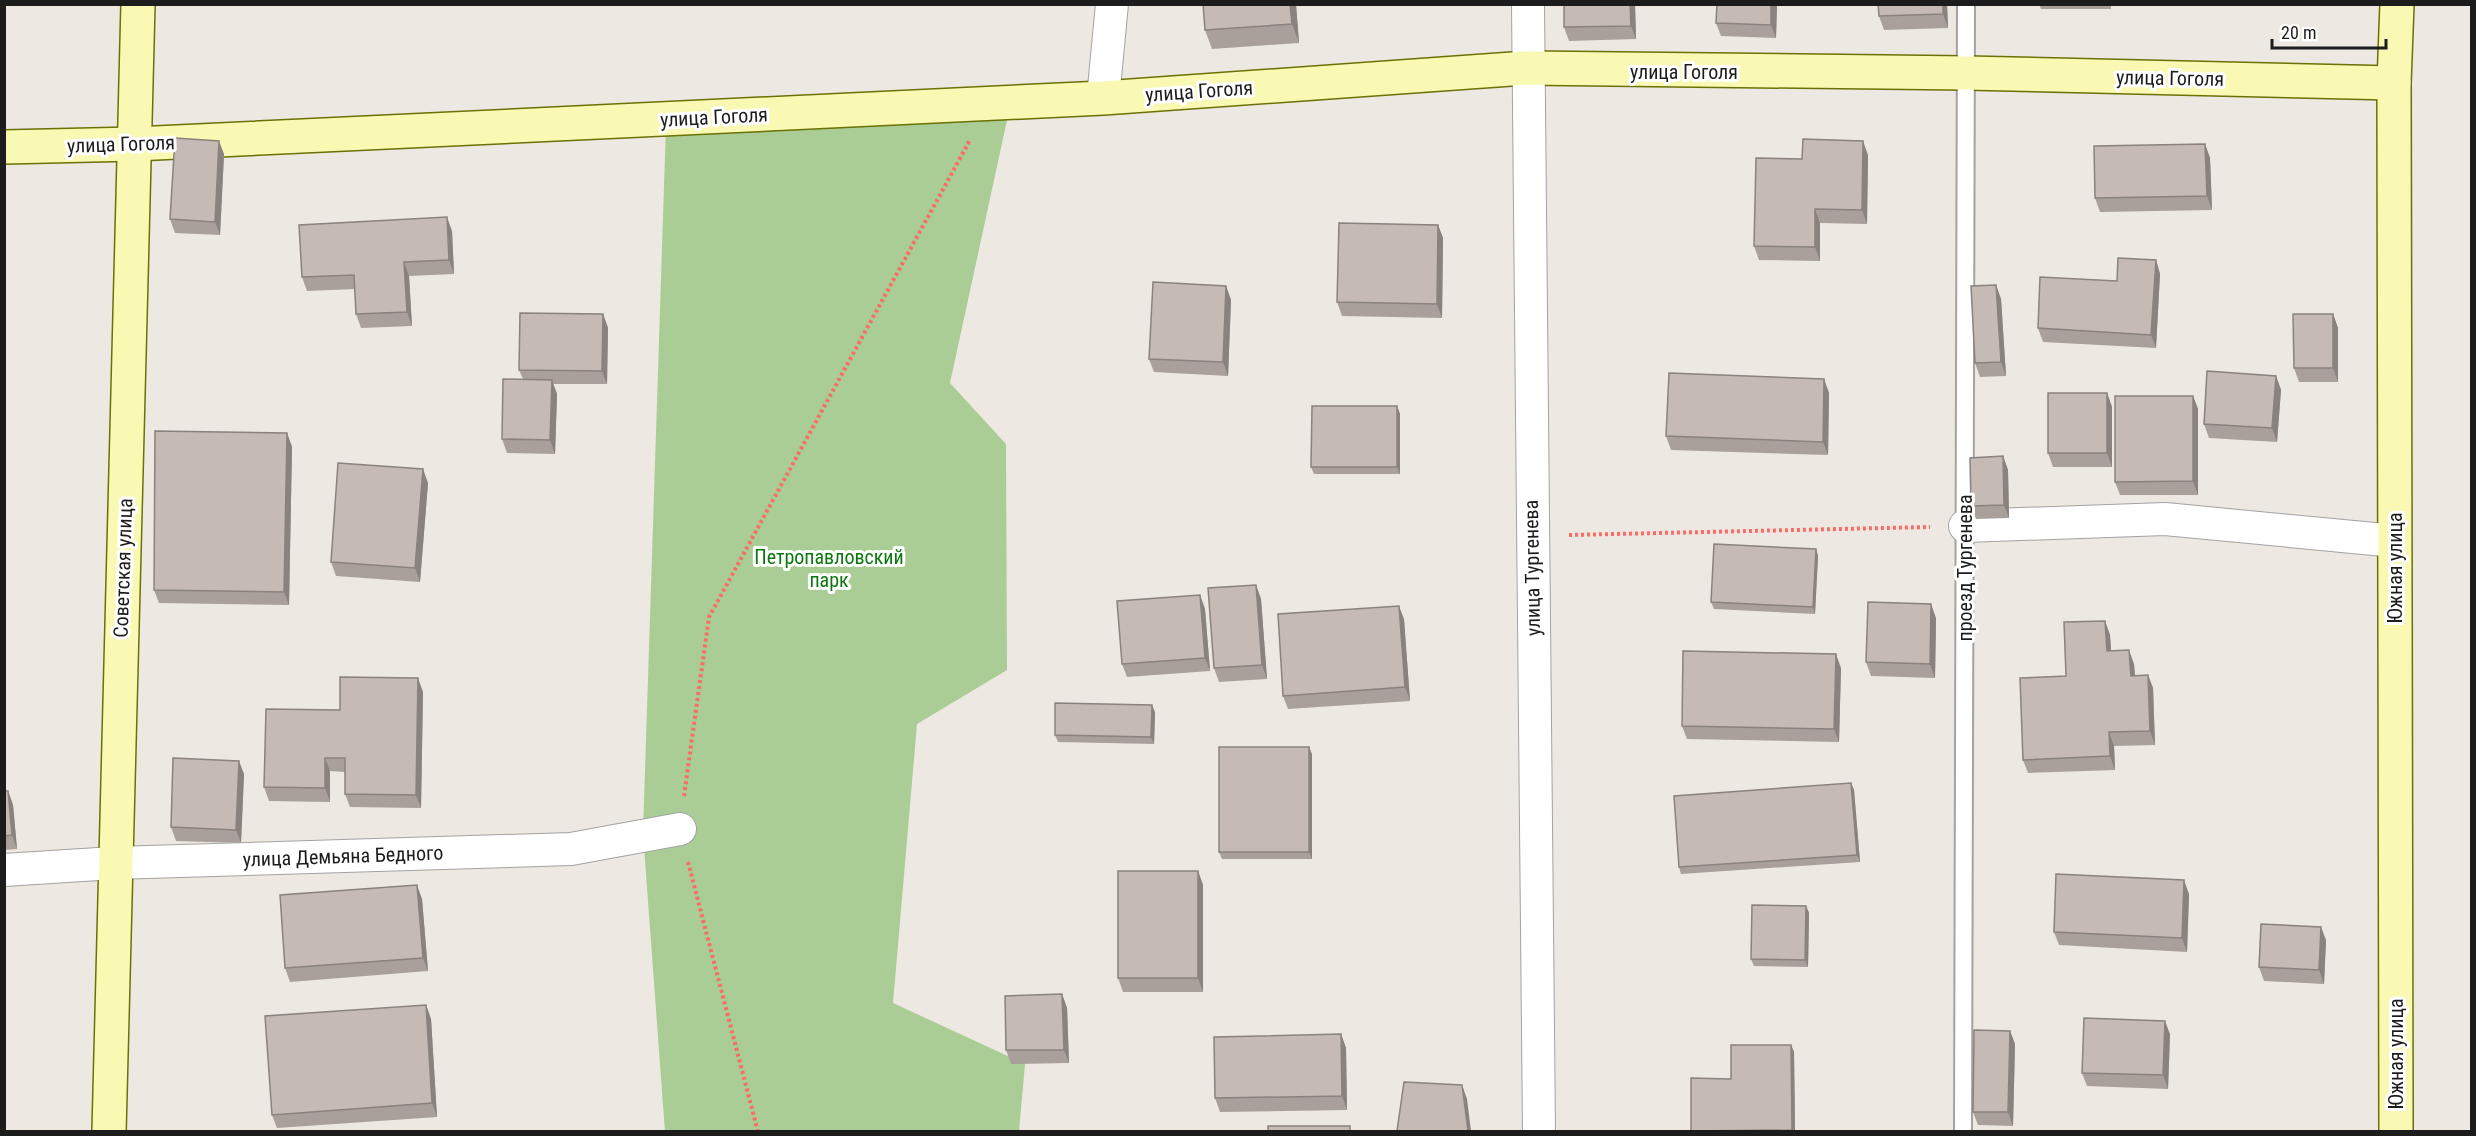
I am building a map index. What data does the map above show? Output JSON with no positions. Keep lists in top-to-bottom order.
{
  "streets": {
    "street": [
      "улица Гоголя",
      "Советская улица",
      "улица Тургенева",
      "Южная улица",
      "улица Демьяна Бедного"
    ],
    "lane": ["проезд Тургенева"]
  },
  "crossings": [
    ["улица Гоголя", "Советская улица"],
    ["улица Гоголя", "улица Тургенева"],
    ["улица Гоголя", "проезд Тургенева"],
    ["улица Гоголя", "Южная улица"],
    ["Советская улица", "улица Демьяна Бедного"]
  ],
  "parks": ["Петропавловский парк"],
  "scale_bar": "20 m"
}
